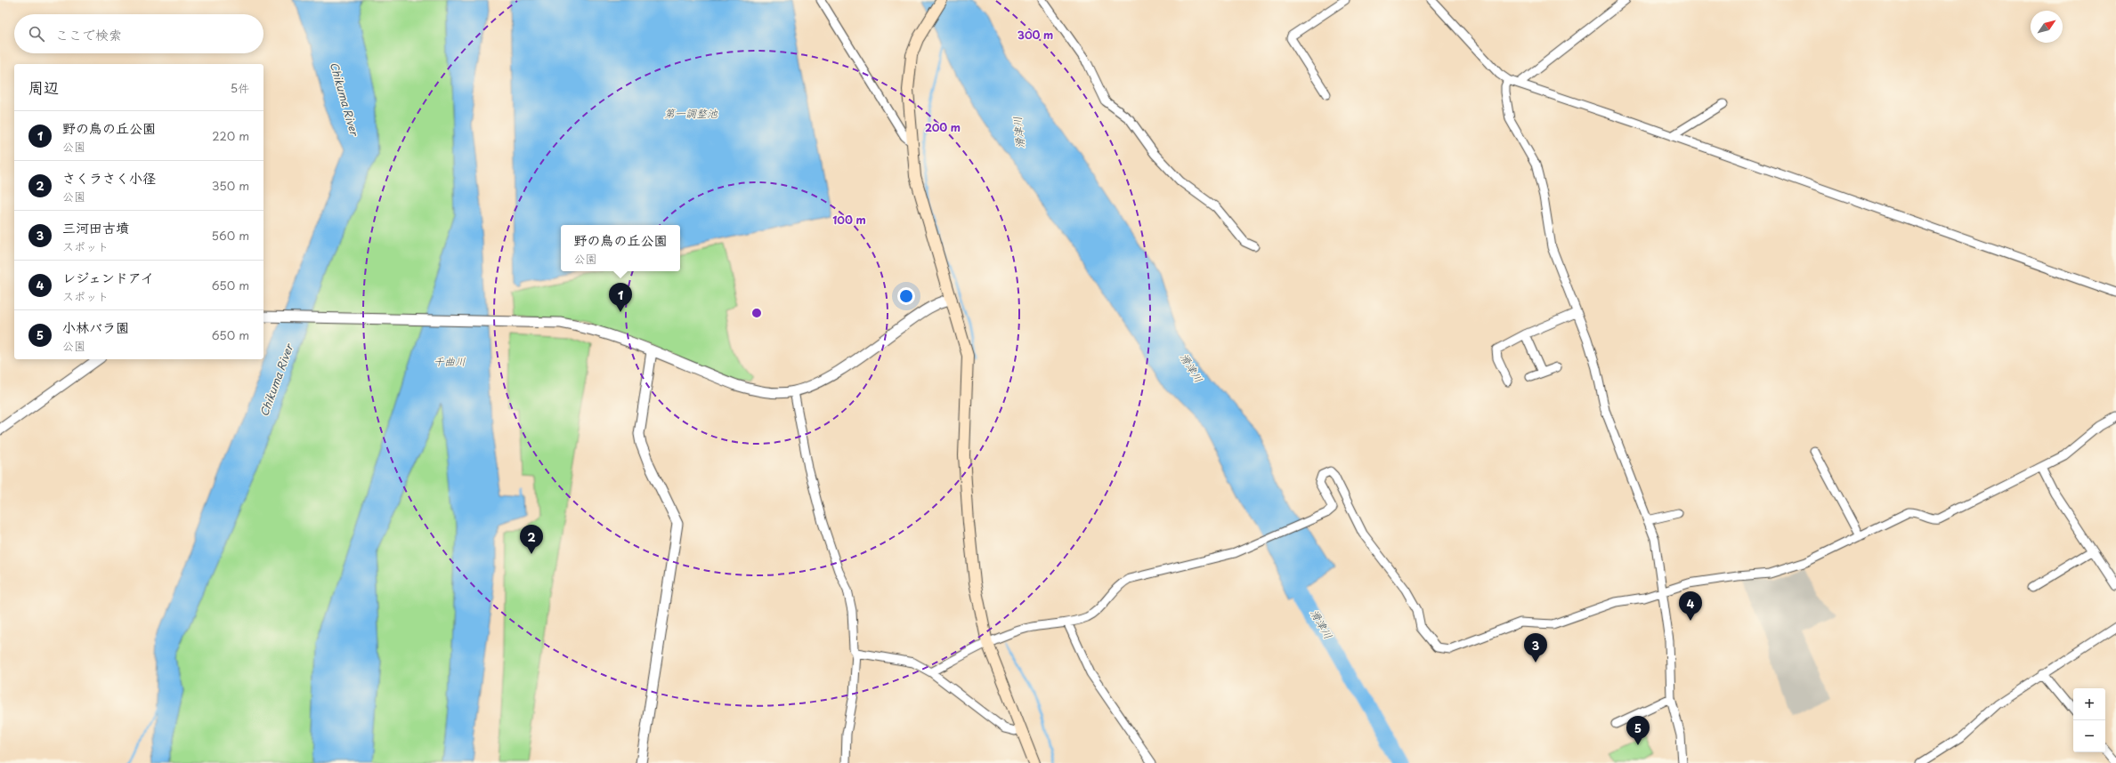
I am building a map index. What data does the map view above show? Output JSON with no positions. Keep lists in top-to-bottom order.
{
  "water": [
    "Chikuma River",
    "第一調整池",
    "滑津川",
    "千曲川"
  ],
  "north": "top right",
  "page": {
    "search": "ここで検索",
    "heading": ["周辺", "5件"],
    "list": [
      {
        "mark": "1",
        "name": "野の鳥の丘公園",
        "note": "公園",
        "value": "220 m"
      },
      {
        "mark": "2",
        "name": "さくラさく小径",
        "note": "公園",
        "value": "350 m"
      },
      {
        "mark": "3",
        "name": "三河田古墳",
        "note": "スポット",
        "value": "560 m"
      },
      {
        "mark": "4",
        "name": "レジェンドアイ",
        "note": "スポット",
        "value": "650 m"
      },
      {
        "mark": "5",
        "name": "小林バラ園",
        "note": "公園",
        "value": "650 m"
      }
    ],
    "popup": ["野の鳥の丘公園", "公園"],
    "pins": [
      "1",
      "2",
      "4",
      "3",
      "5"
    ],
    "map_buttons": ["+", "−"]
  },
  "rings": ["300 m", "200 m", "100 m"]
}
